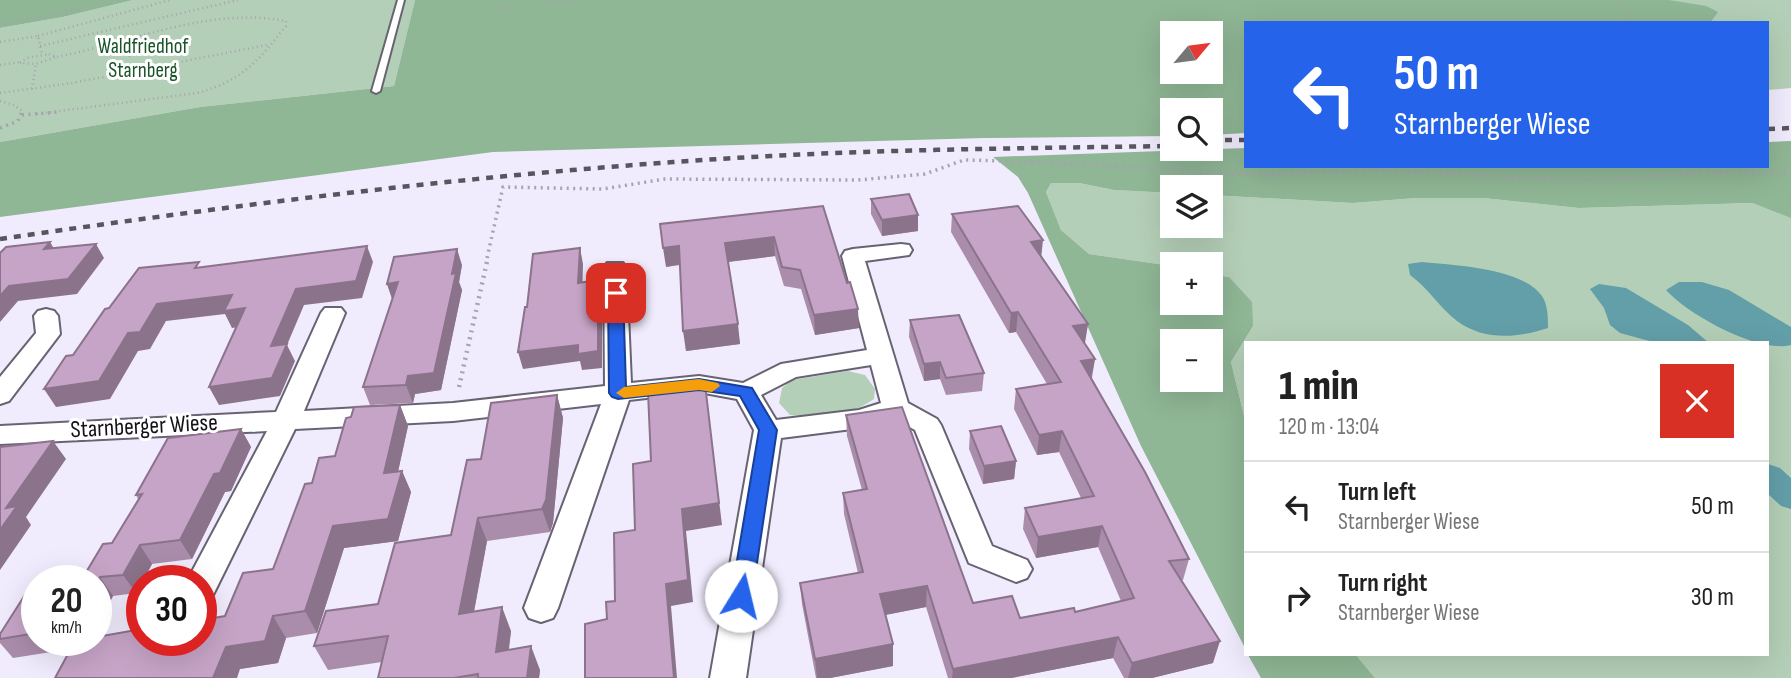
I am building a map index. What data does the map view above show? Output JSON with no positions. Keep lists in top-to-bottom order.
{
  "streets": {
    "street": ["Starnberger Wiese"]
  },
  "parks": ["Waldfriedhof Starnberg"],
  "north": "top right",
  "page": {
    "map_buttons": ["+", "−"],
    "turn": ["50 m", "Starnberger Wiese"],
    "heading": ["1 min", "120 m · 13:04"],
    "list": [
      {
        "name": "Turn left",
        "note": "Starnberger Wiese",
        "value": "50 m"
      },
      {
        "name": "Turn right",
        "note": "Starnberger Wiese",
        "value": "30 m"
      }
    ],
    "speed": "20 km/h",
    "limit": "30"
  }
}
